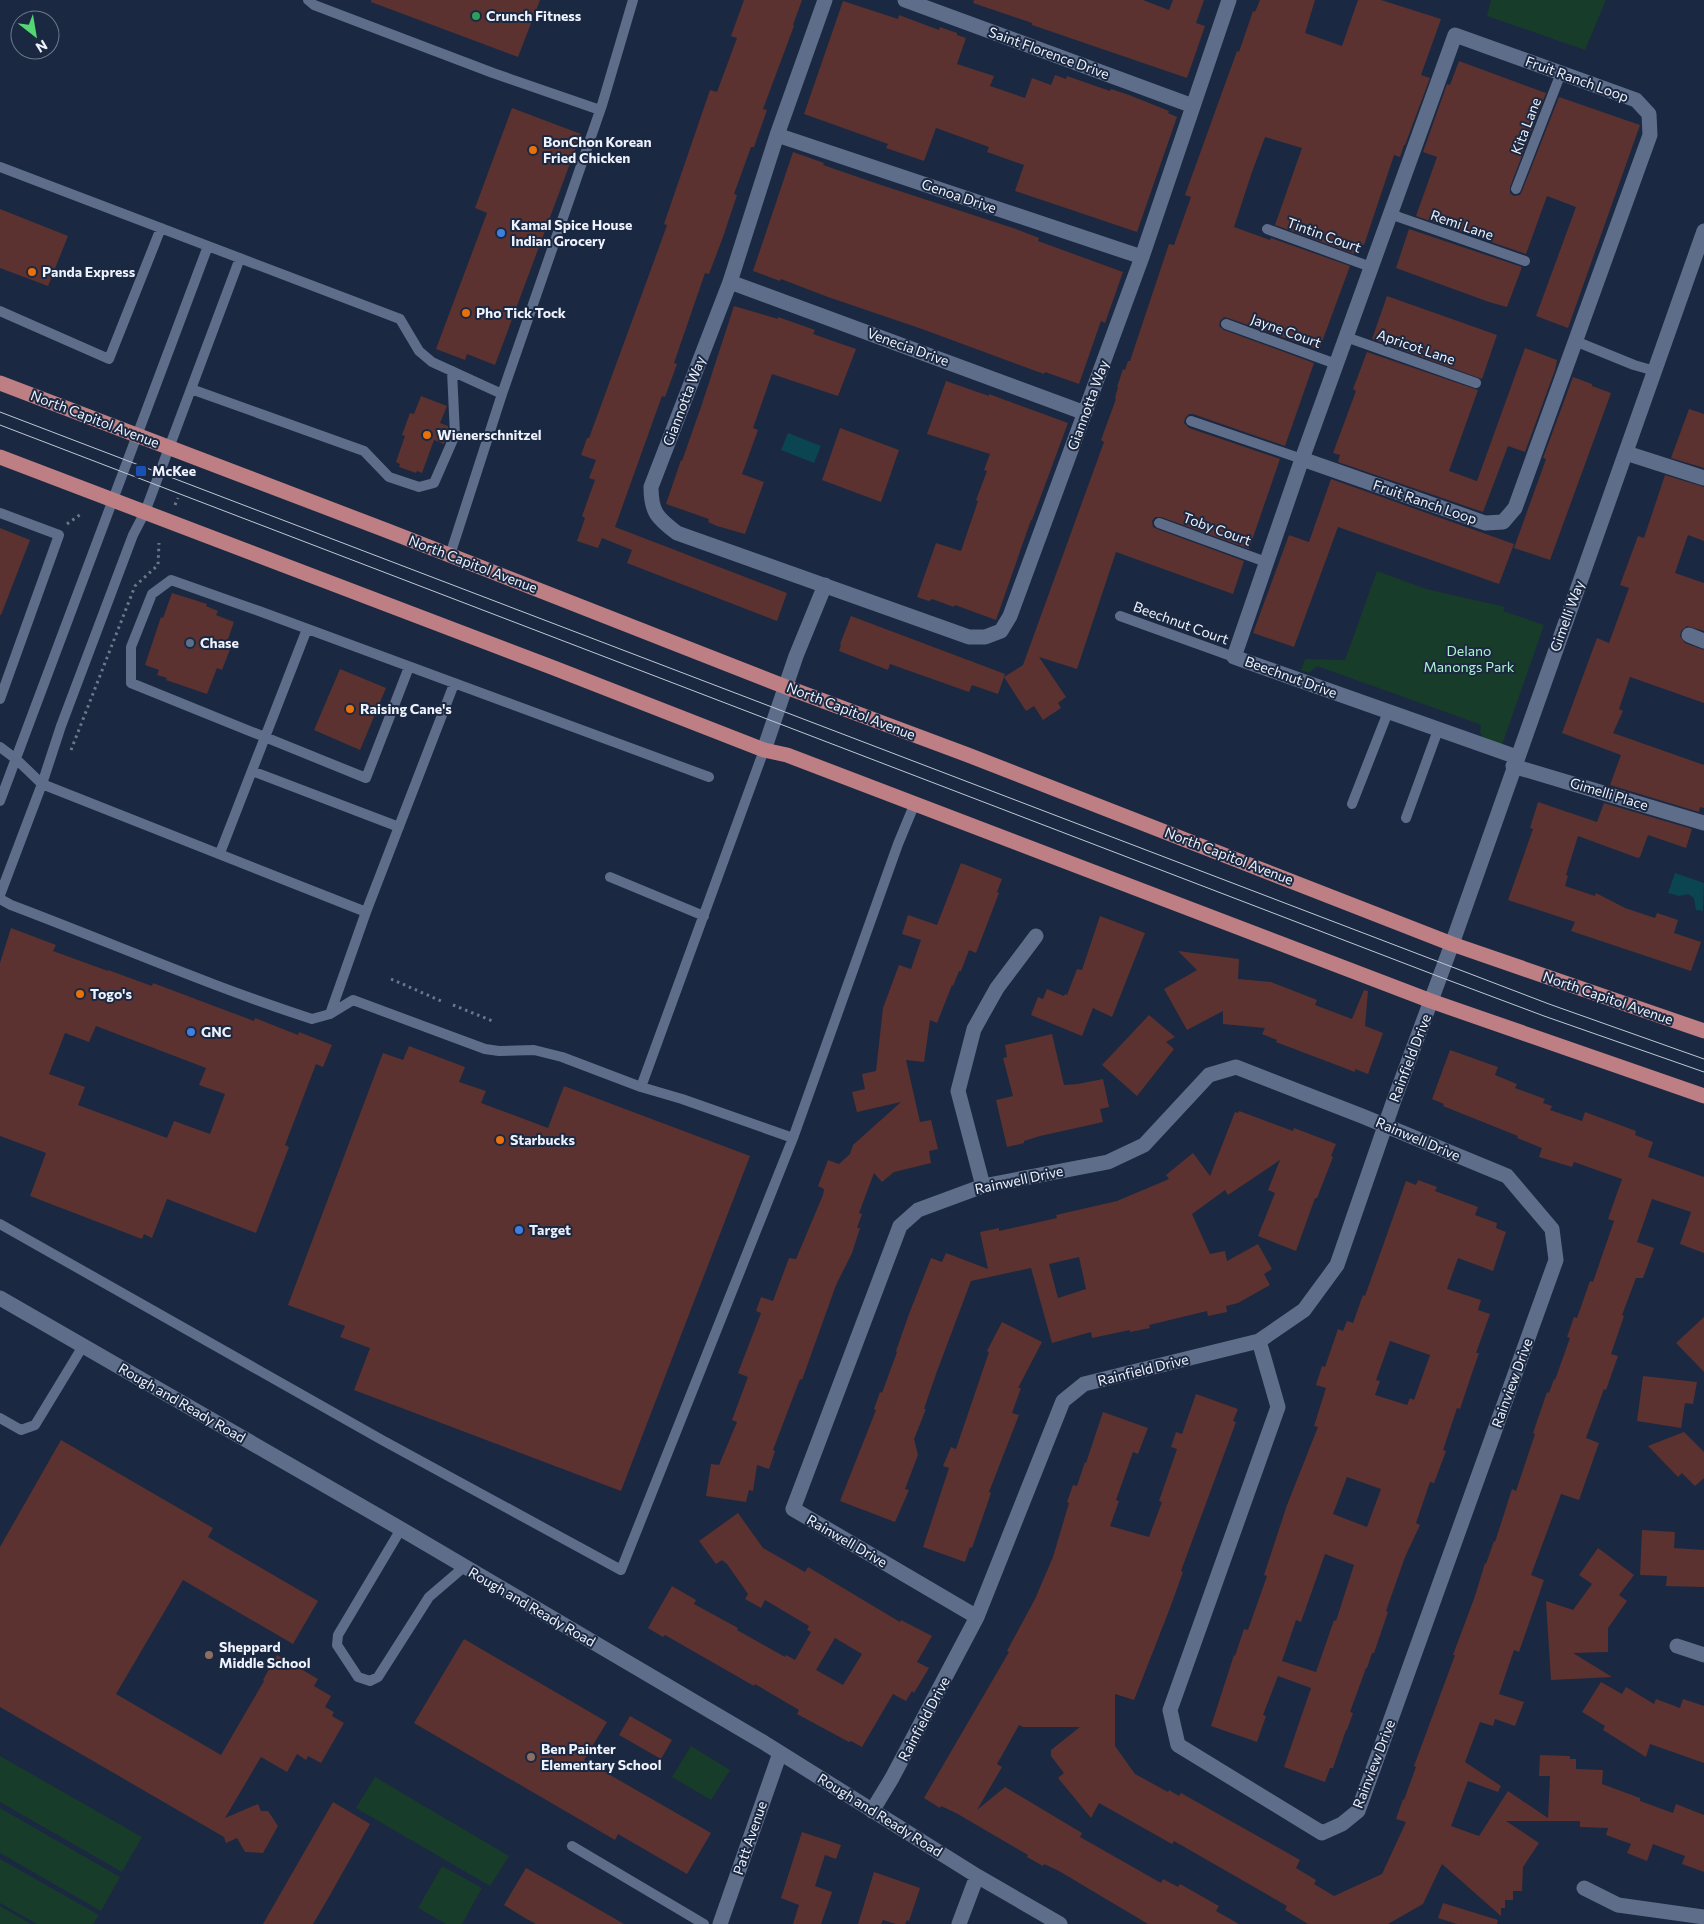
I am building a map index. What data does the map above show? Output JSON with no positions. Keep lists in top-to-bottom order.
{
  "streets": {
    "main road": ["North Capitol Avenue"],
    "street": [
      "Saint Florence Drive",
      "Fruit Ranch Loop",
      "Genoa Drive",
      "Venecia Drive",
      "Giannotta Way",
      "Gimelli Way",
      "Beechnut Drive",
      "Gimelli Place",
      "Rainfield Drive",
      "Rainwell Drive",
      "Rainview Drive",
      "Rough and Ready Road",
      "Patt Avenue"
    ],
    "lane": [
      "Kita Lane",
      "Remi Lane",
      "Tintin Court",
      "Jayne Court",
      "Apricot Lane",
      "Toby Court",
      "Beechnut Court"
    ]
  },
  "crossings": [
    ["Saint Florence Drive", "Giannotta Way"],
    ["Fruit Ranch Loop", "Kita Lane"],
    ["Fruit Ranch Loop", "Remi Lane"],
    ["Fruit Ranch Loop", "Tintin Court"],
    ["Fruit Ranch Loop", "Jayne Court"],
    ["Fruit Ranch Loop", "Apricot Lane"],
    ["Fruit Ranch Loop", "Beechnut Drive"],
    ["Genoa Drive", "Giannotta Way"],
    ["Venecia Drive", "Giannotta Way"],
    ["North Capitol Avenue", "Gimelli Way"],
    ["Toby Court", "Beechnut Drive"],
    ["Gimelli Way", "Beechnut Drive"],
    ["Gimelli Way", "Gimelli Place"],
    ["Gimelli Way", "Rainfield Drive"],
    ["Beechnut Court", "Beechnut Drive"],
    ["Beechnut Drive", "Gimelli Place"],
    ["Rainfield Drive", "Rainwell Drive"],
    ["Rainfield Drive", "Rainview Drive"],
    ["Rainfield Drive", "Rough and Ready Road"],
    ["Rainwell Drive", "Rainview Drive"],
    ["Rough and Ready Road", "Patt Avenue"]
  ],
  "parks": ["Delano Manongs Park"],
  "places": {
    "other": [
      "Crunch Fitness",
      "BonChon Korean Fried Chicken",
      "Kamal Spice House Indian Grocery",
      "Panda Express",
      "Pho Tick Tock",
      "Wienerschnitzel",
      "Chase",
      "Raising Cane's",
      "Togo's",
      "GNC",
      "Starbucks",
      "Target",
      "Sheppard Middle School",
      "Ben Painter Elementary School"
    ],
    "transit": ["McKee"]
  },
  "north": "bottom right"
}
